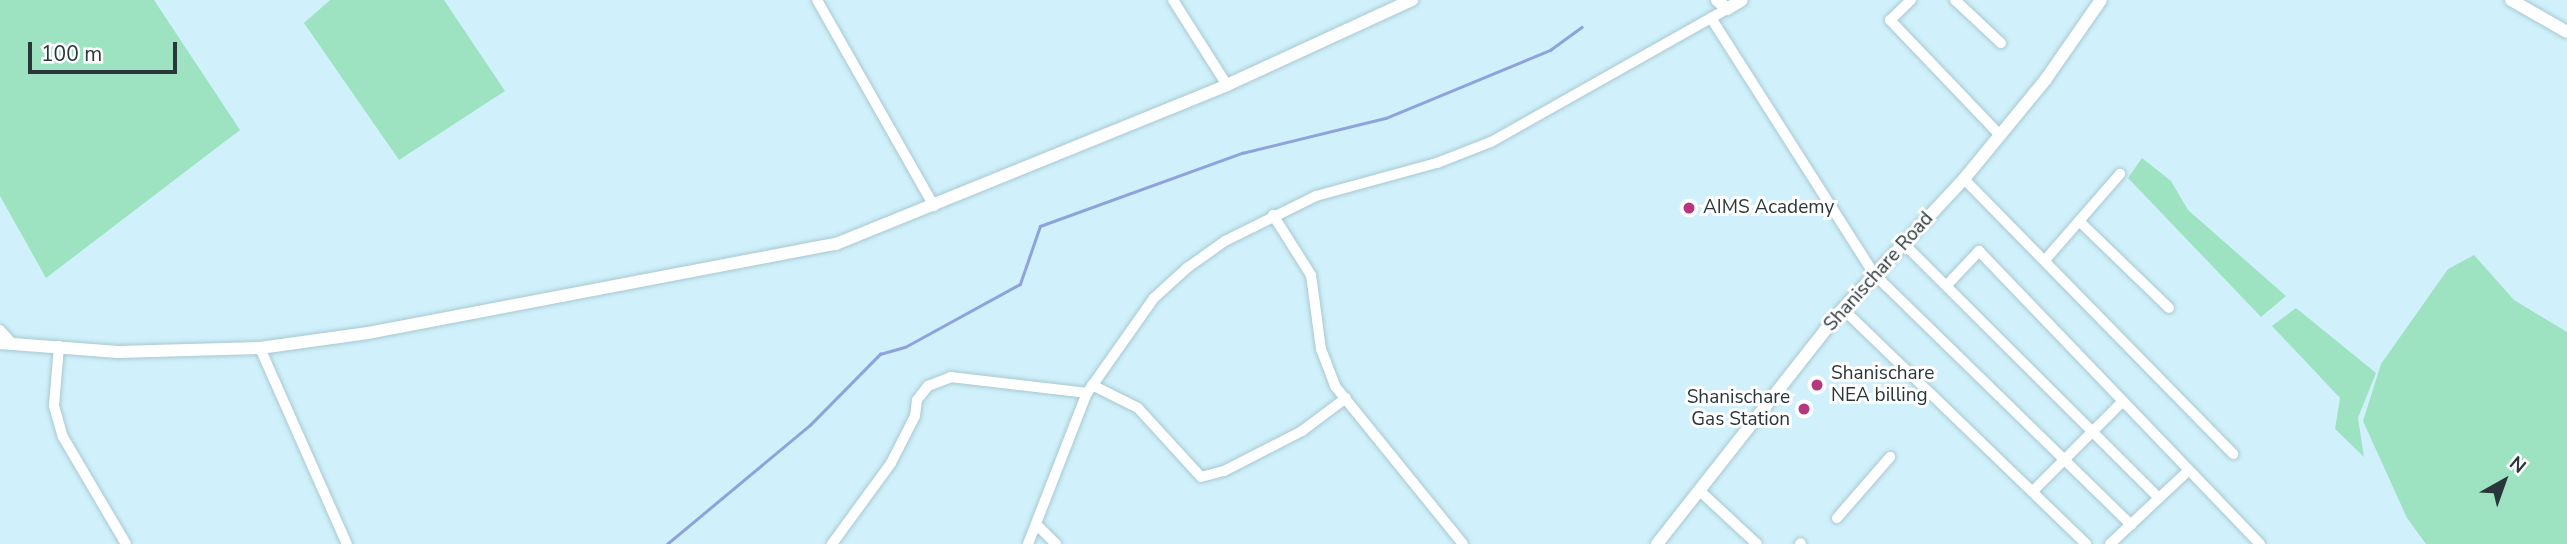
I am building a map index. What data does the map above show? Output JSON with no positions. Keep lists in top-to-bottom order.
{
  "streets": {
    "street": ["Shanischare Road"]
  },
  "places": ["AIMS Academy", "Shanischare NEA billing", "Shanischare Gas Station"],
  "scale_bar": "100 m",
  "north": "top right"
}
